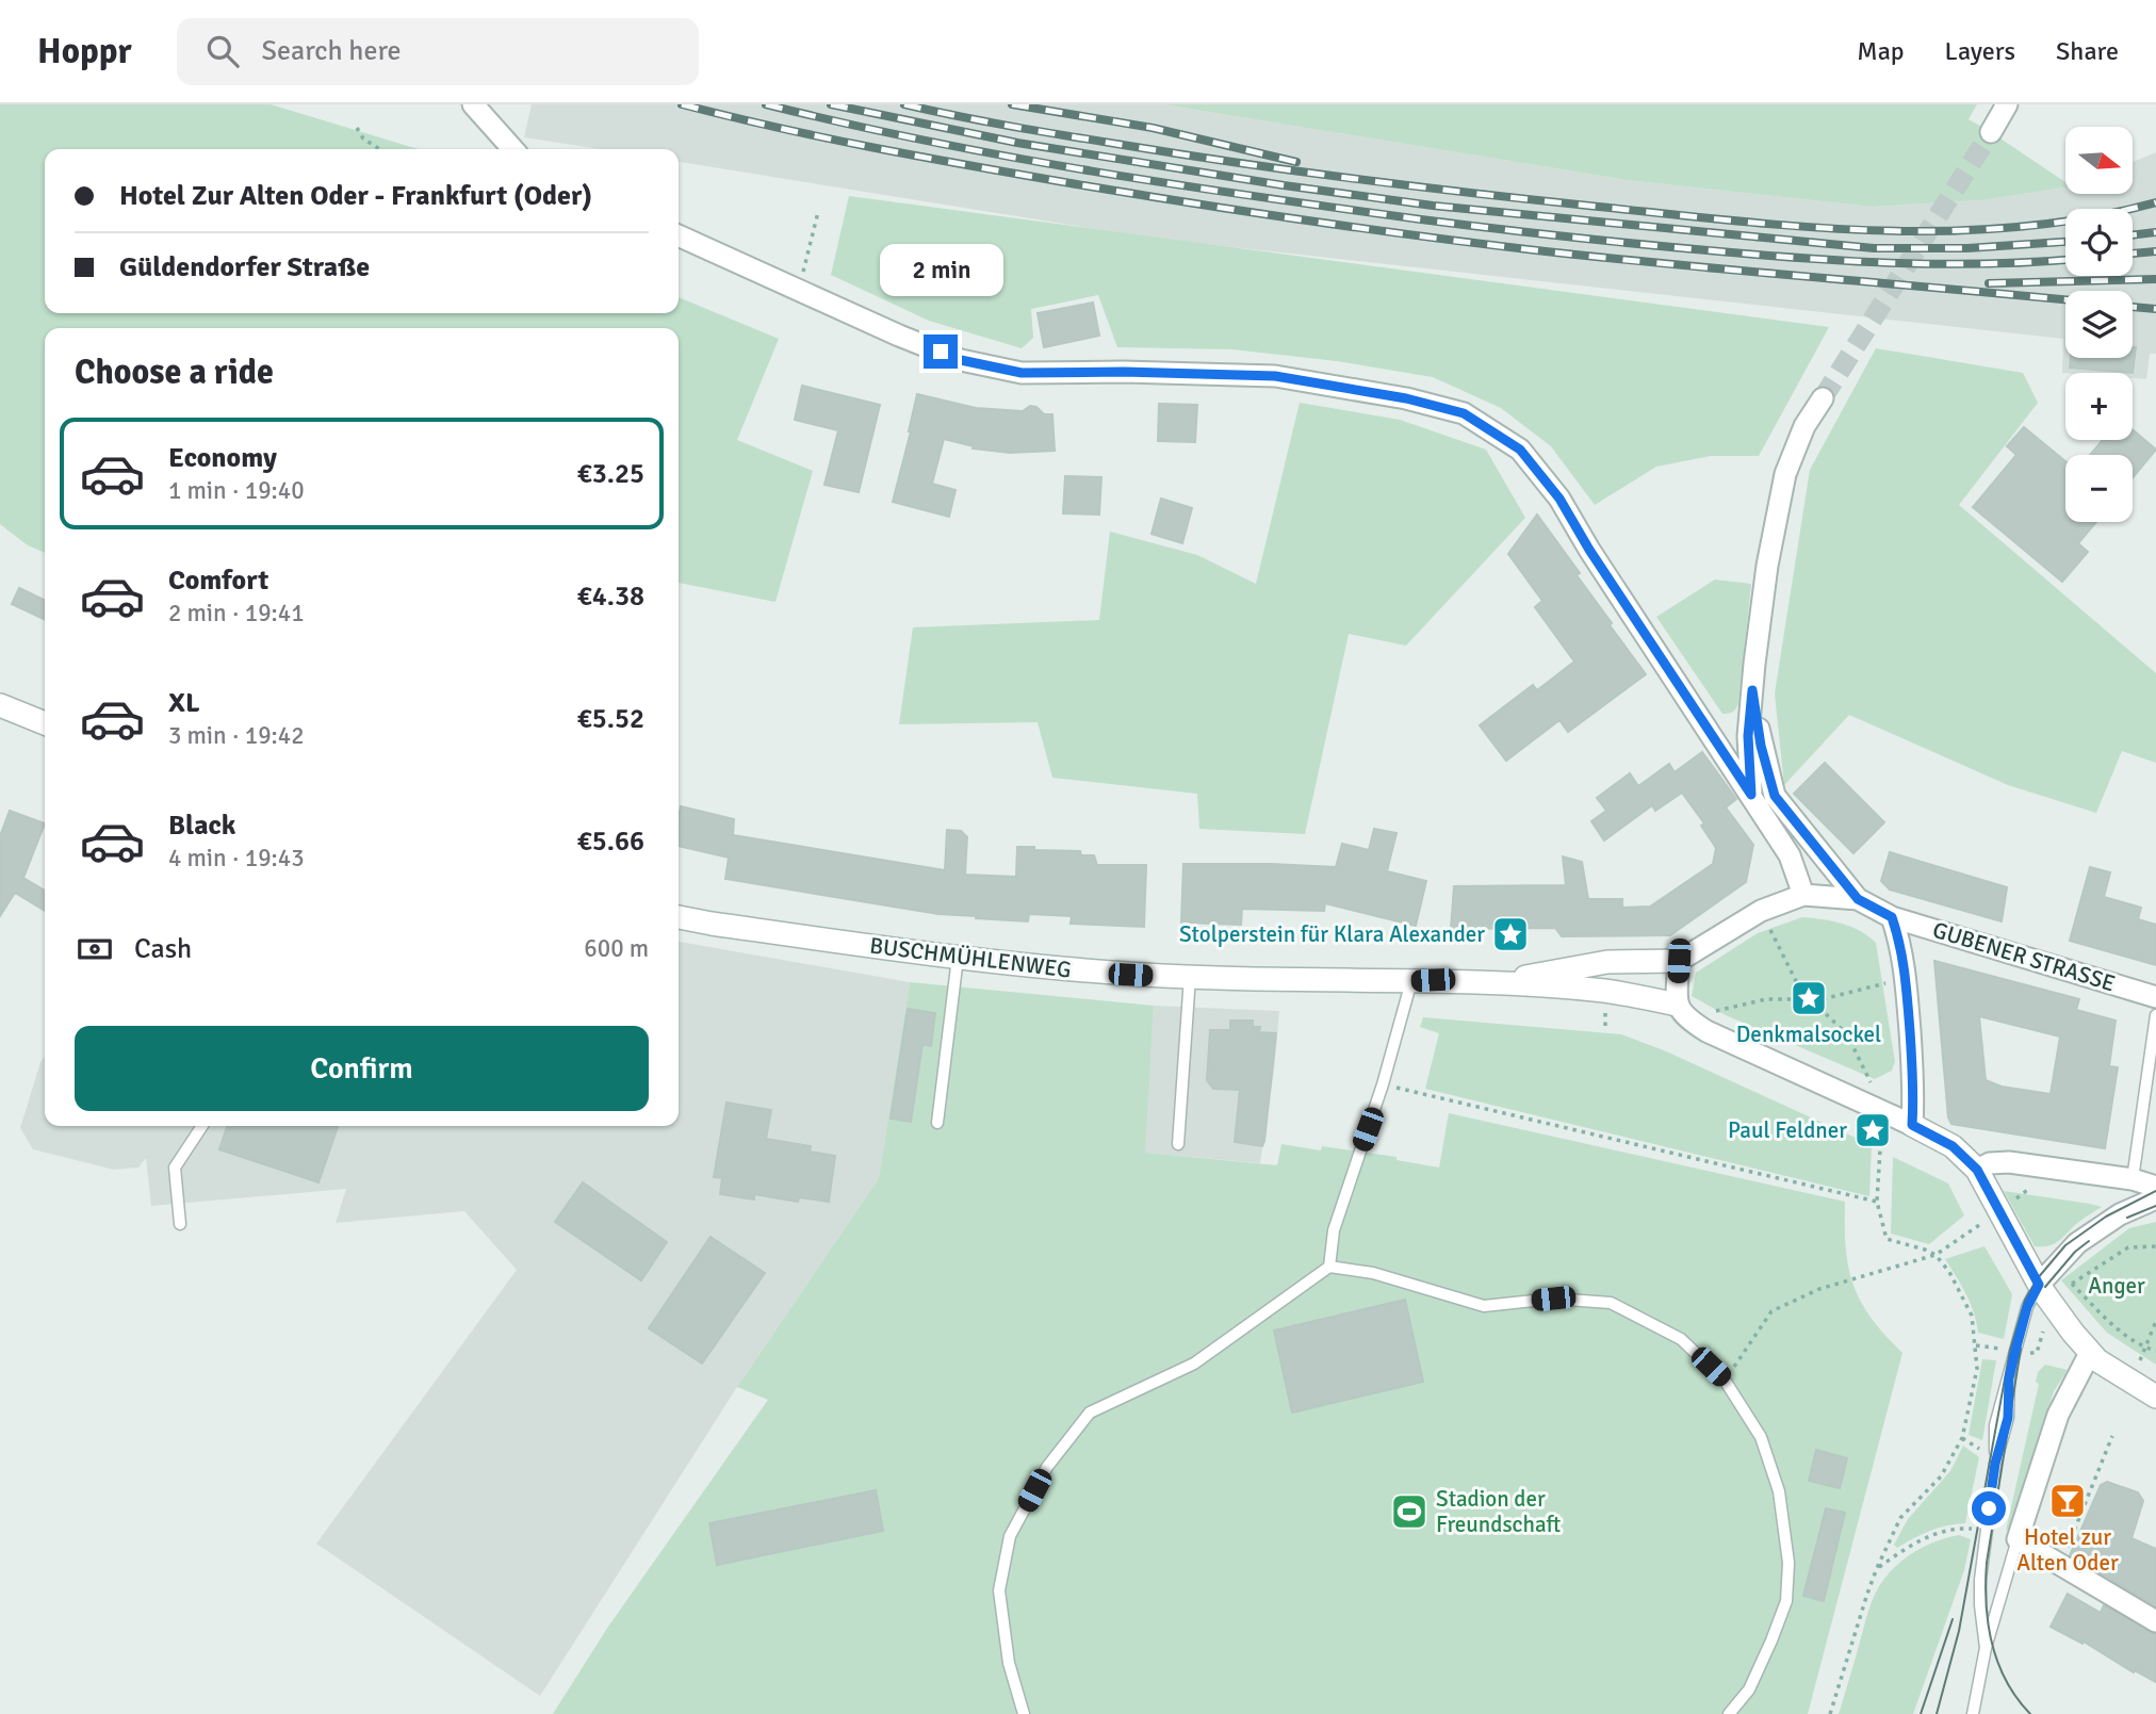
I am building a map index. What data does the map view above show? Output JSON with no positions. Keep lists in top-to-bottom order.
{
  "streets": {
    "street": ["GUBENER STRASSE", "BUSCHMÜHLENWEG"]
  },
  "parks": ["Anger"],
  "places": {
    "place": ["Stolperstein für Klara Alexander", "Denkmalsockel", "Paul Feldner"],
    "bar": ["Hotel zur Alten Oder"],
    "sports": ["Stadion der Freundschaft"]
  },
  "north": "right",
  "page": {
    "header": "Hoppr",
    "search": "Search here",
    "nav": ["Map", "Layers", "Share"],
    "map_buttons": ["+", "−"],
    "banner": ["Hotel Zur Alten Oder - Frankfurt (Oder)", "Güldendorfer Straße"],
    "bubble": "2 min",
    "heading": "Choose a ride",
    "list": [
      {
        "name": "Economy",
        "note": "1 min · 19:40",
        "value": "€3.25"
      },
      {
        "name": "Comfort",
        "note": "2 min · 19:41",
        "value": "€4.38"
      },
      {
        "name": "XL",
        "note": "3 min · 19:42",
        "value": "€5.52"
      },
      {
        "name": "Black",
        "note": "4 min · 19:43",
        "value": "€5.66"
      }
    ],
    "pay": ["Cash", "600 m"],
    "buttons": "Confirm"
  }
}
